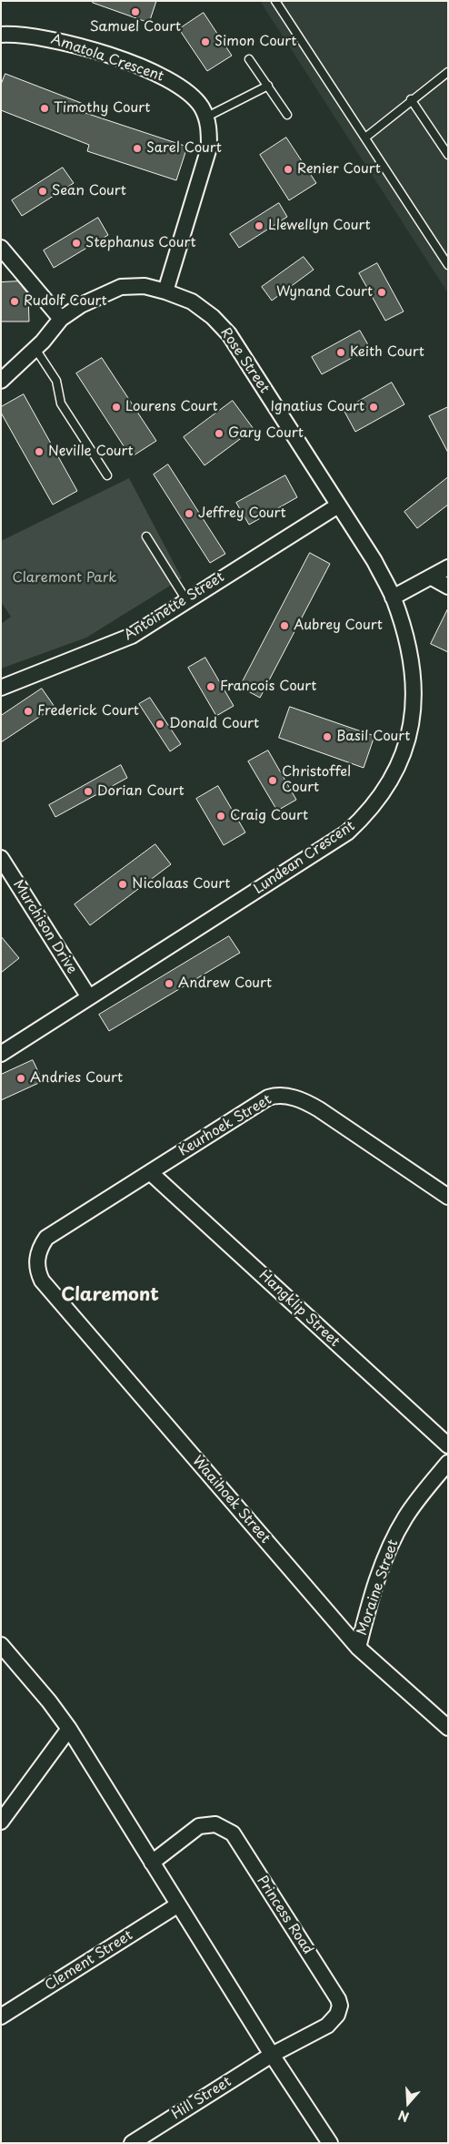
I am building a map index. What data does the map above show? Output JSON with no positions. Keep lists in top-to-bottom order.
{
  "streets": {
    "street": [
      "Amatola Crescent",
      "Rose Street",
      "Antoinette Street",
      "Lundean Crescent",
      "Murchison Drive",
      "Keurhoek Street",
      "Hangklip Street",
      "Waaihoek Street",
      "Moraine Street",
      "Princess Road",
      "Clement Street",
      "Hill Street"
    ]
  },
  "crossings": [
    ["Amatola Crescent", "Rose Street"],
    ["Rose Street", "Antoinette Street"],
    ["Rose Street", "Lundean Crescent"],
    ["Antoinette Street", "Lundean Crescent"],
    ["Lundean Crescent", "Murchison Drive"],
    ["Keurhoek Street", "Hangklip Street"],
    ["Keurhoek Street", "Waaihoek Street"],
    ["Waaihoek Street", "Moraine Street"],
    ["Princess Road", "Hill Street"]
  ],
  "districts": ["Claremont"],
  "parks": ["Claremont Park"],
  "places": [
    "Samuel Court",
    "Simon Court",
    "Timothy Court",
    "Sarel Court",
    "Renier Court",
    "Sean Court",
    "Llewellyn Court",
    "Stephanus Court",
    "Wynand Court",
    "Rudolf Court",
    "Keith Court",
    "Lourens Court",
    "Ignatius Court",
    "Gary Court",
    "Neville Court",
    "Jeffrey Court",
    "Aubrey Court",
    "Francois Court",
    "Frederick Court",
    "Donald Court",
    "Basil Court",
    "Christoffel Court",
    "Dorian Court",
    "Craig Court",
    "Nicolaas Court",
    "Andrew Court",
    "Andries Court"
  ],
  "north": "bottom"
}
